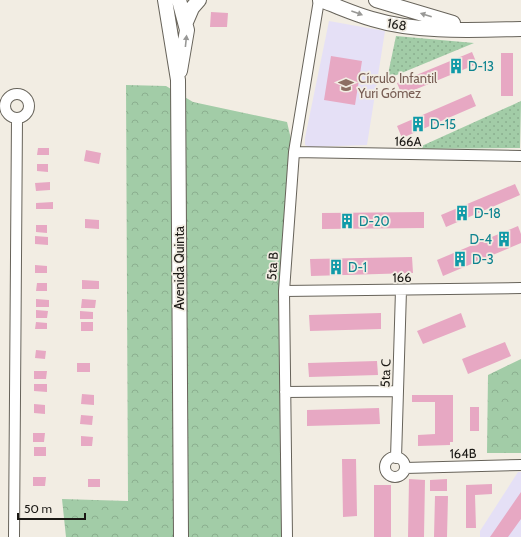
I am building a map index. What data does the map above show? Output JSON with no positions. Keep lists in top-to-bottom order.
{
  "streets": {
    "main road": ["168", "Avenida Quinta"],
    "street": [
      "166A",
      "5ta B",
      "166",
      "5ta C",
      "164B"
    ]
  },
  "crossings": [
    ["168", "5ta B"],
    ["166A", "5ta B"],
    ["5ta B", "166"],
    ["166", "5ta C"],
    ["5ta C", "164B"]
  ],
  "places": {
    "building": [
      "D-13",
      "D-15",
      "D-18",
      "D-20",
      "D-4",
      "D-3",
      "D-1"
    ],
    "school or university": ["Círculo Infantil Yuri Gómez"]
  },
  "scale_bar": "50 m"
}
